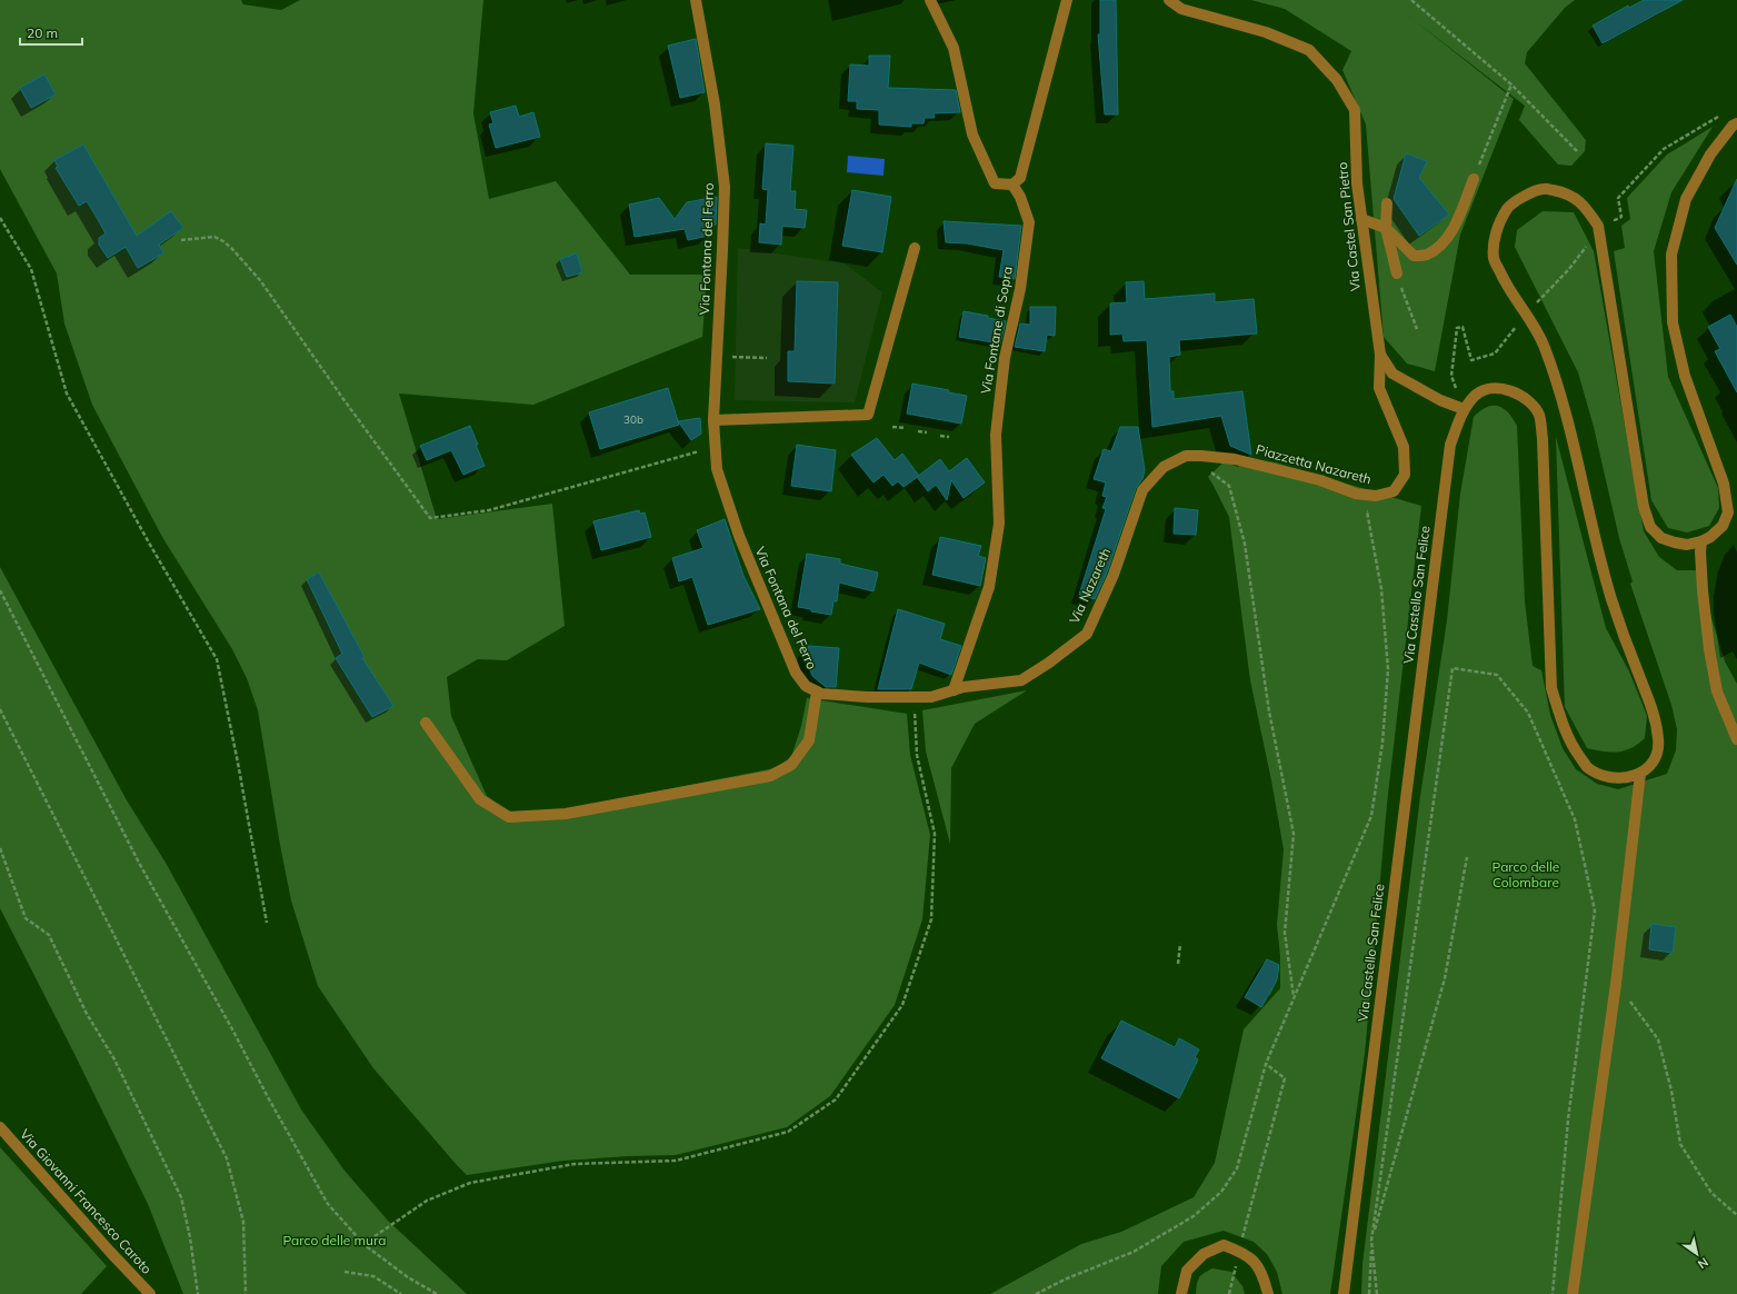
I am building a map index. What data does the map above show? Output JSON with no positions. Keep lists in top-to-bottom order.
{
  "streets": {
    "street": [
      "Via Castel San Pietro",
      "Via Fontana del Ferro",
      "Via Fontane di Sopra",
      "Piazzetta Nazareth",
      "Via Nazareth",
      "Via Castello San Felice",
      "Via Giovanni Francesco Caroto"
    ]
  },
  "crossings": [
    ["Via Castel San Pietro", "Via Castello San Felice"],
    ["Via Fontana del Ferro", "Via Fontane di Sopra"],
    ["Via Fontana del Ferro", "Via Nazareth"],
    ["Via Fontane di Sopra", "Via Nazareth"],
    ["Piazzetta Nazareth", "Via Nazareth"]
  ],
  "parks": ["Parco delle Colombare", "Parco delle mura"],
  "house_numbers": ["30b"],
  "scale_bar": "20 m",
  "north": "bottom right"
}
